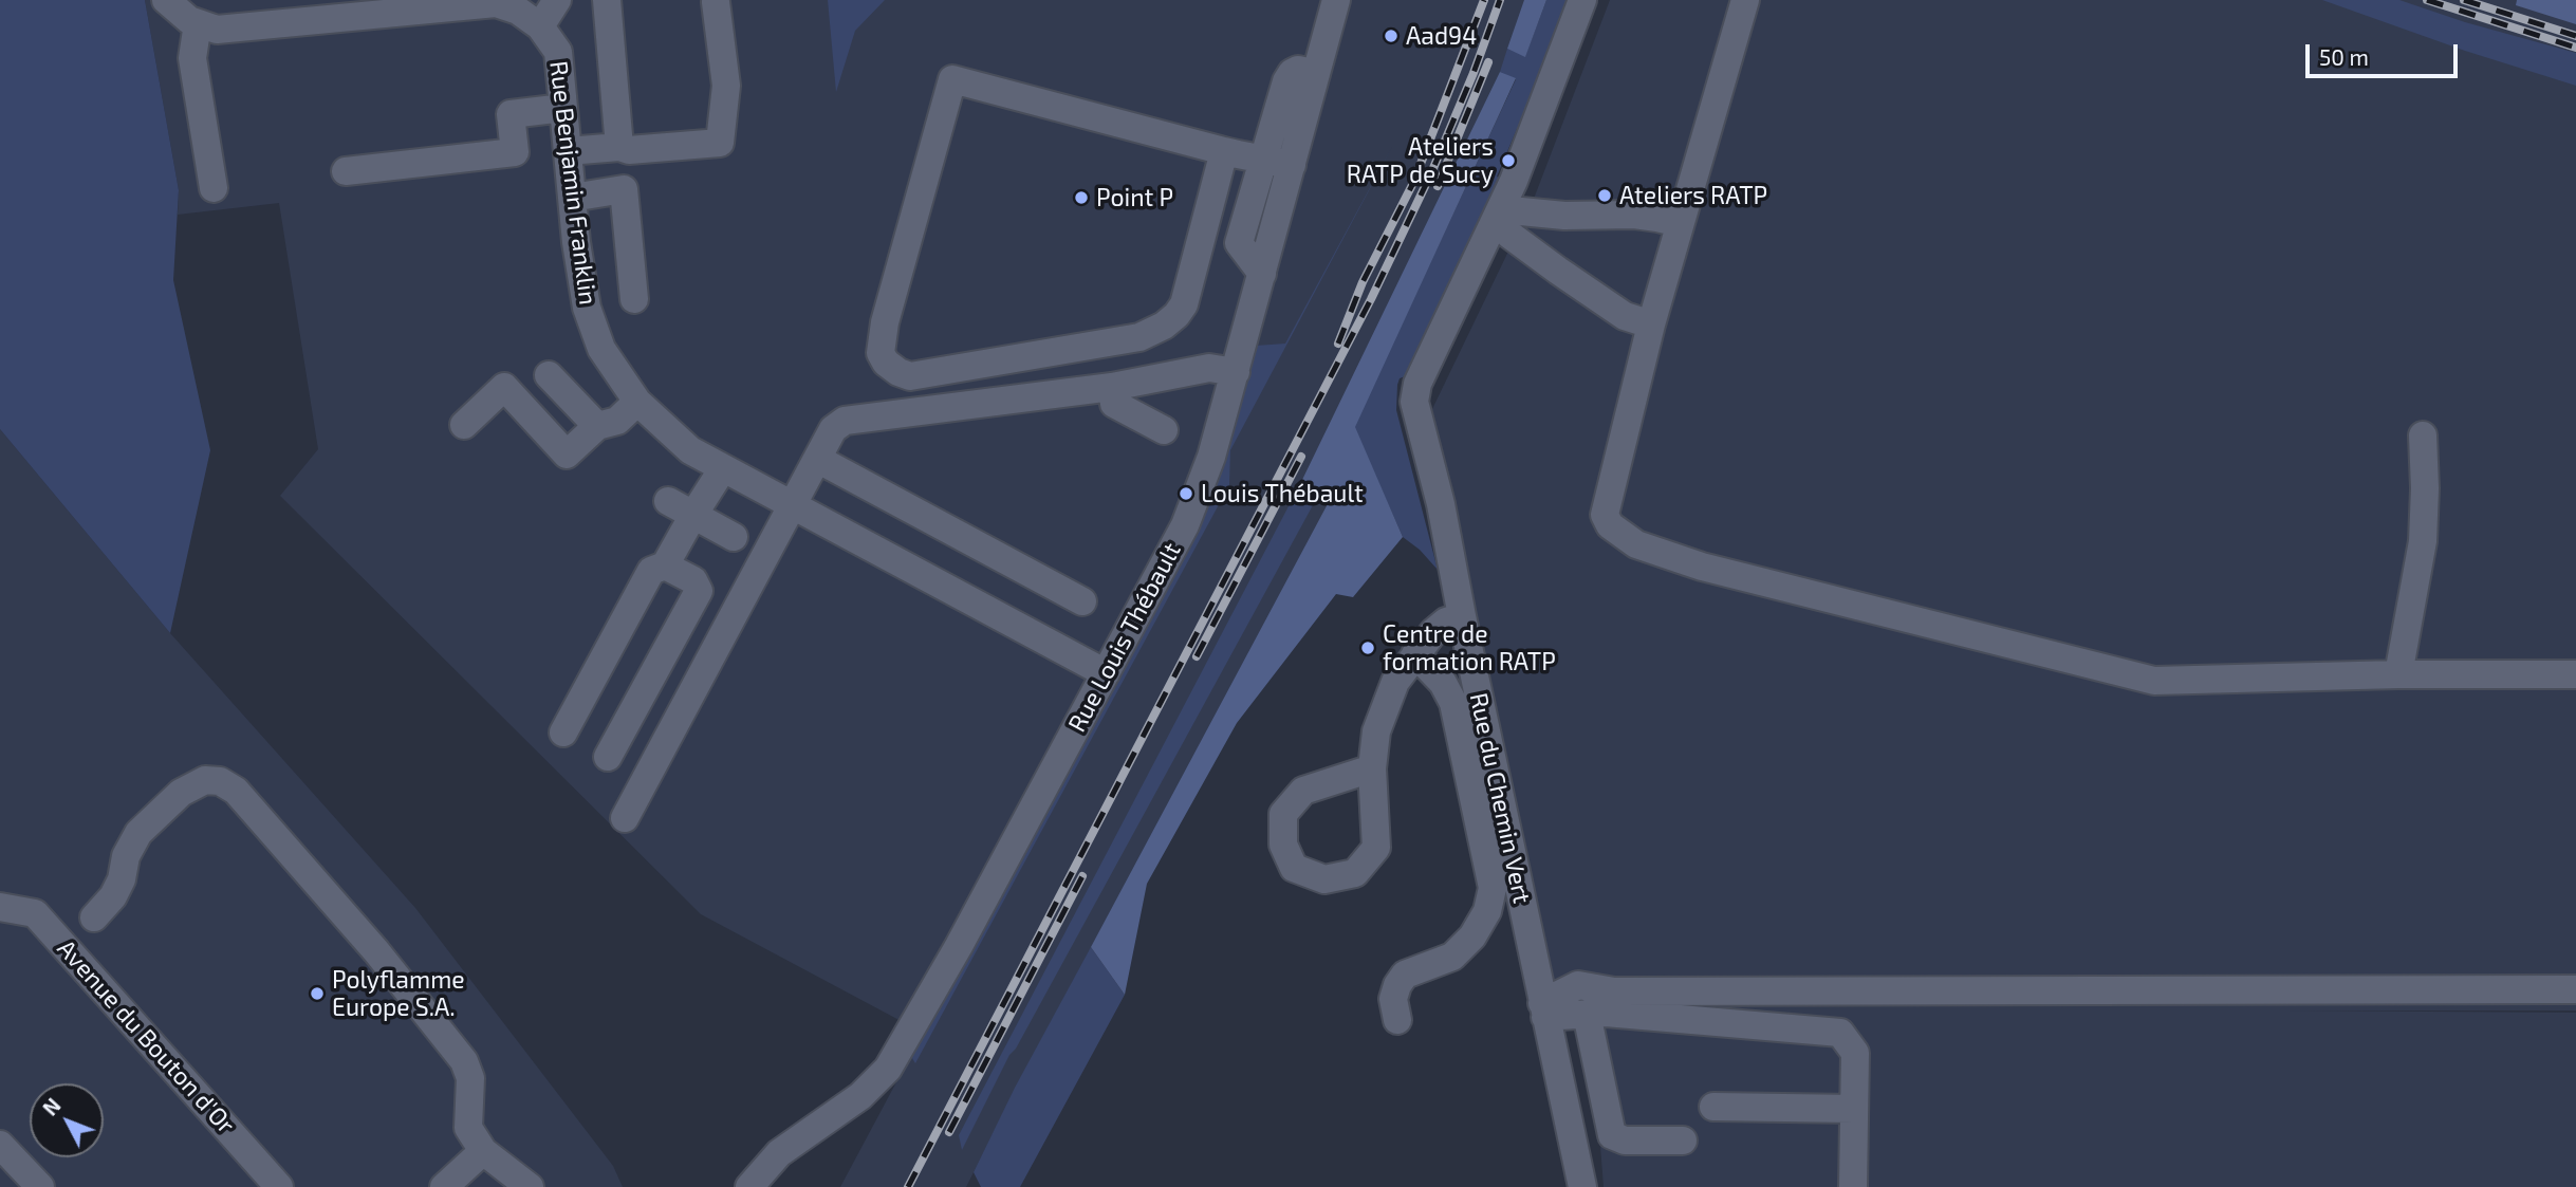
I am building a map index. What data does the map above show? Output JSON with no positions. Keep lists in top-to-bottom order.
{
  "streets": {
    "street": [
      "Rue Benjamin Franklin",
      "Rue Louis Thébault",
      "Rue du Chemin Vert",
      "Avenue du Bouton d'Or"
    ]
  },
  "crossings": [
    ["Rue Benjamin Franklin", "Rue Louis Thébault"]
  ],
  "places": [
    "Aad94",
    "Ateliers RATP de Sucy",
    "Ateliers RATP",
    "Point P",
    "Louis Thébault",
    "Centre de formation RATP",
    "Polyflamme Europe S.A."
  ],
  "scale_bar": "50 m",
  "north": "top left"
}
